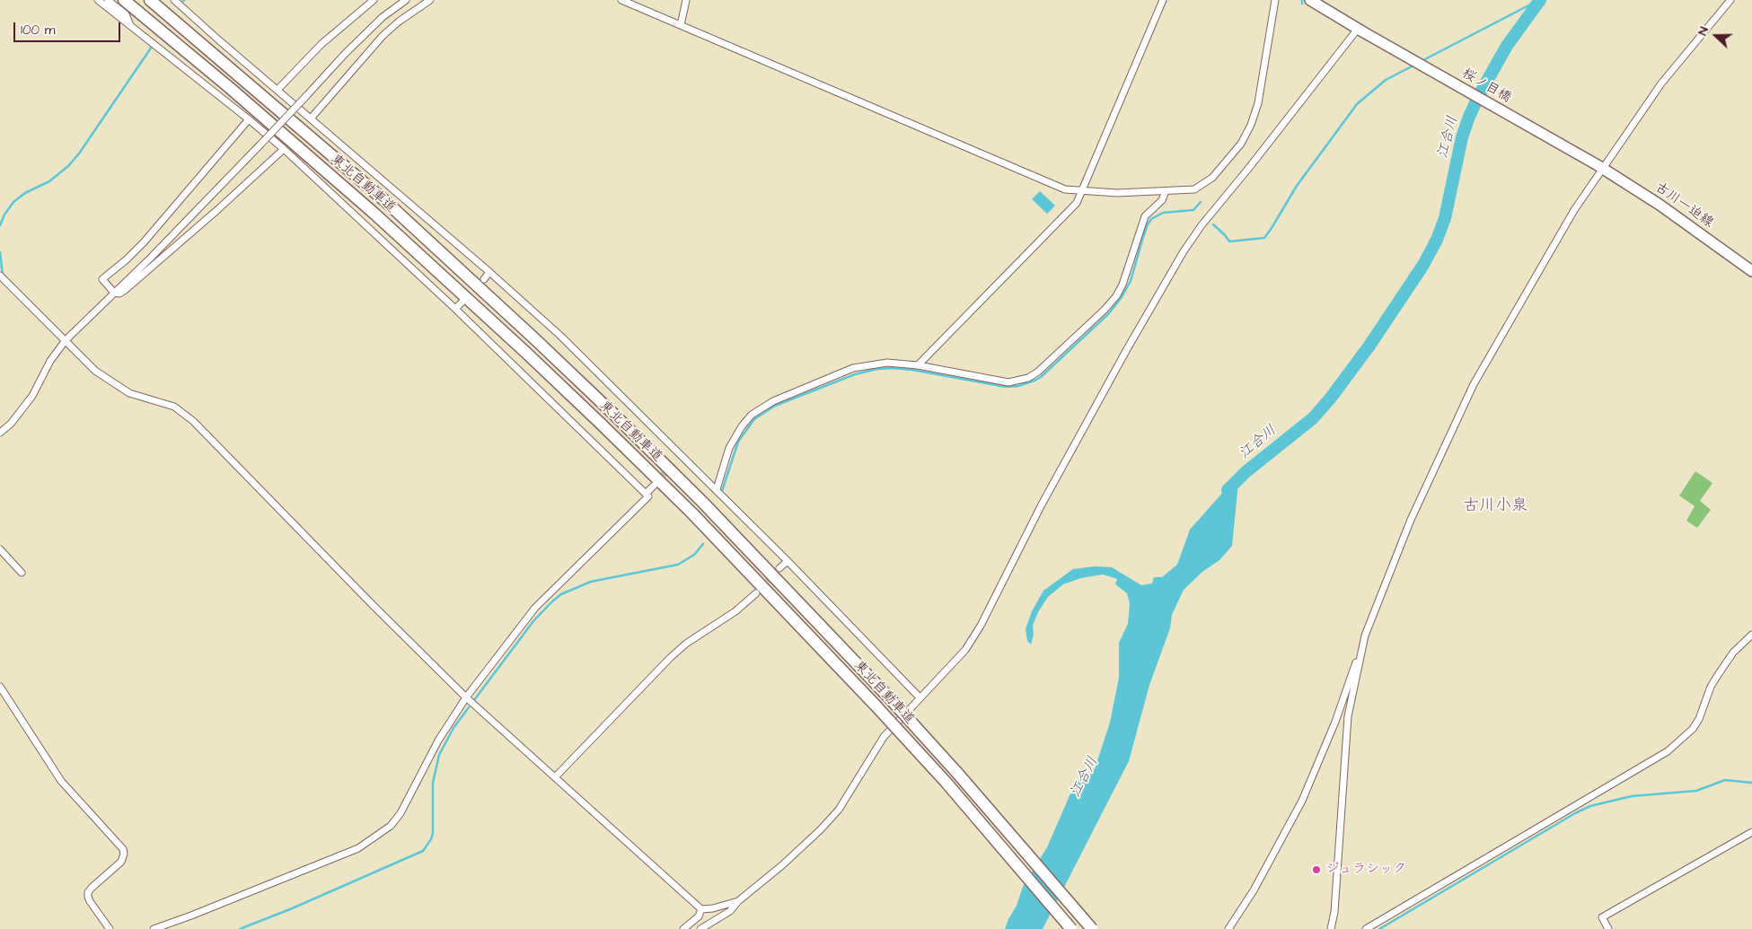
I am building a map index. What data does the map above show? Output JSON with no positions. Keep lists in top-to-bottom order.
{
  "streets": {
    "highway": ["東北自動車道"],
    "main road": ["桜ノ目橋", "古川一迫線"]
  },
  "crossings": [
    ["桜ノ目橋", "古川一迫線"]
  ],
  "districts": ["古川小泉"],
  "water": ["江合川"],
  "places": ["ジュラシック"],
  "scale_bar": "100 m",
  "north": "left"
}
